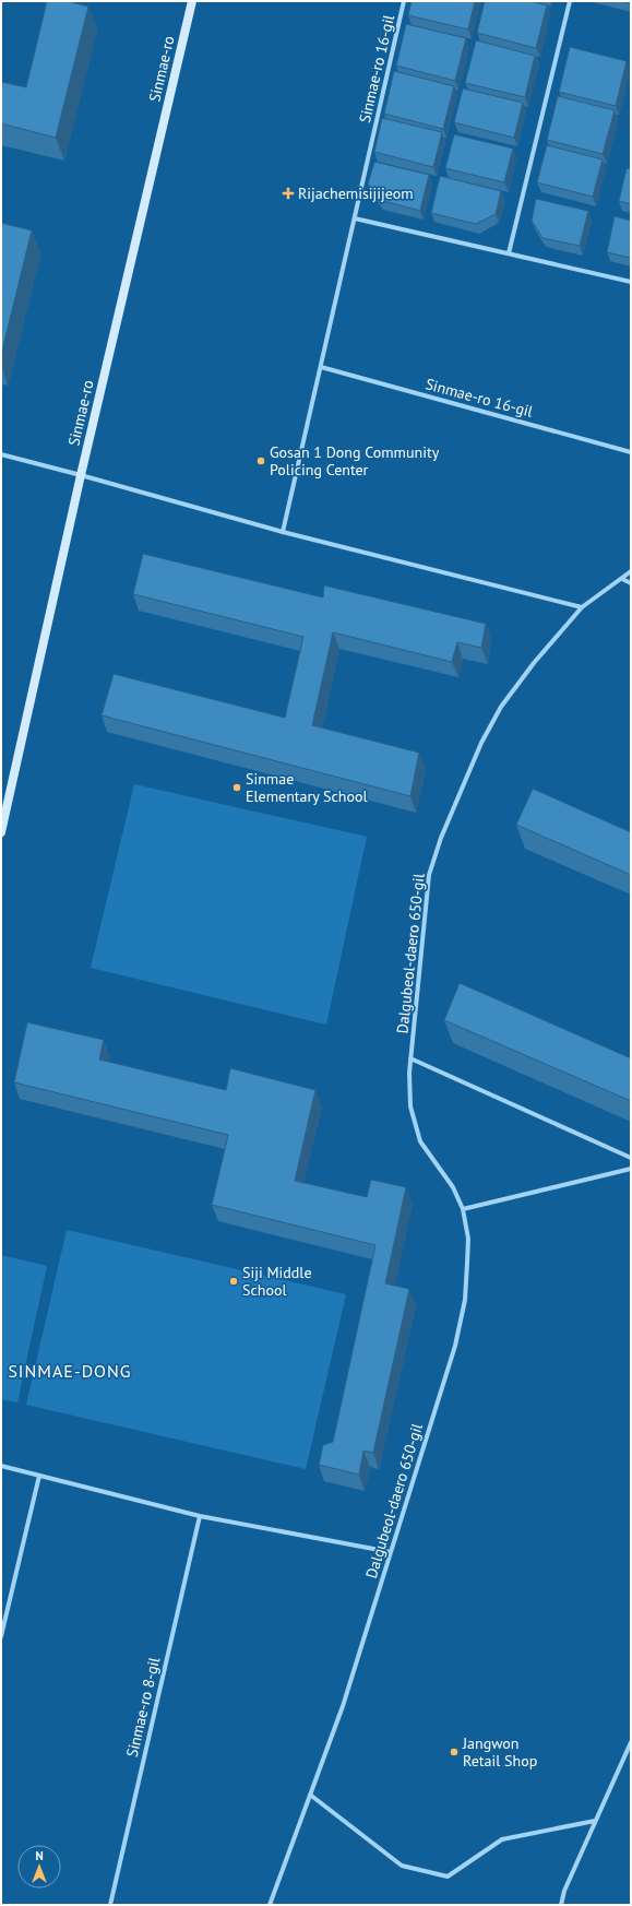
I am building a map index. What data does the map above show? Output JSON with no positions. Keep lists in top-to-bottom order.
{
  "streets": {
    "street": [
      "Sinmae-ro",
      "Sinmae-ro 16-gil",
      "Dalgubeol-daero 650-gil",
      "Sinmae-ro 8-gil"
    ]
  },
  "districts": ["SINMAE-DONG"],
  "places": {
    "health": ["Rijachemisijijeom"],
    "other": [
      "Gosan 1 Dong Community Policing Center",
      "Sinmae Elementary School",
      "Siji Middle School",
      "Jangwon Retail Shop"
    ]
  },
  "north": "top"
}
